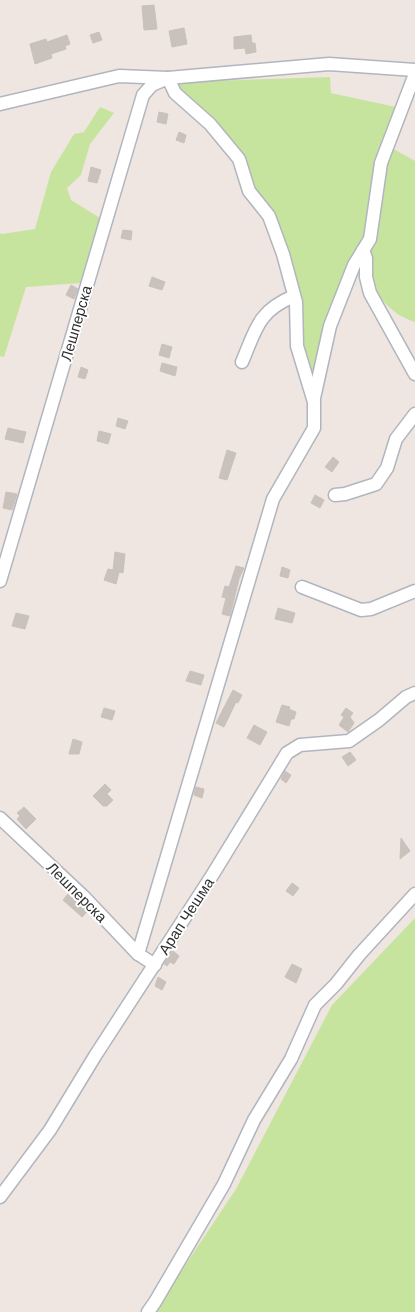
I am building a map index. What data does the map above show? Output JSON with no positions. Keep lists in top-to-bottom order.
{
  "streets": {
    "street": ["Лешперска", "Арап Чешма"]
  },
  "crossings": [
    ["Лешперска", "Арап Чешма"]
  ]
}
